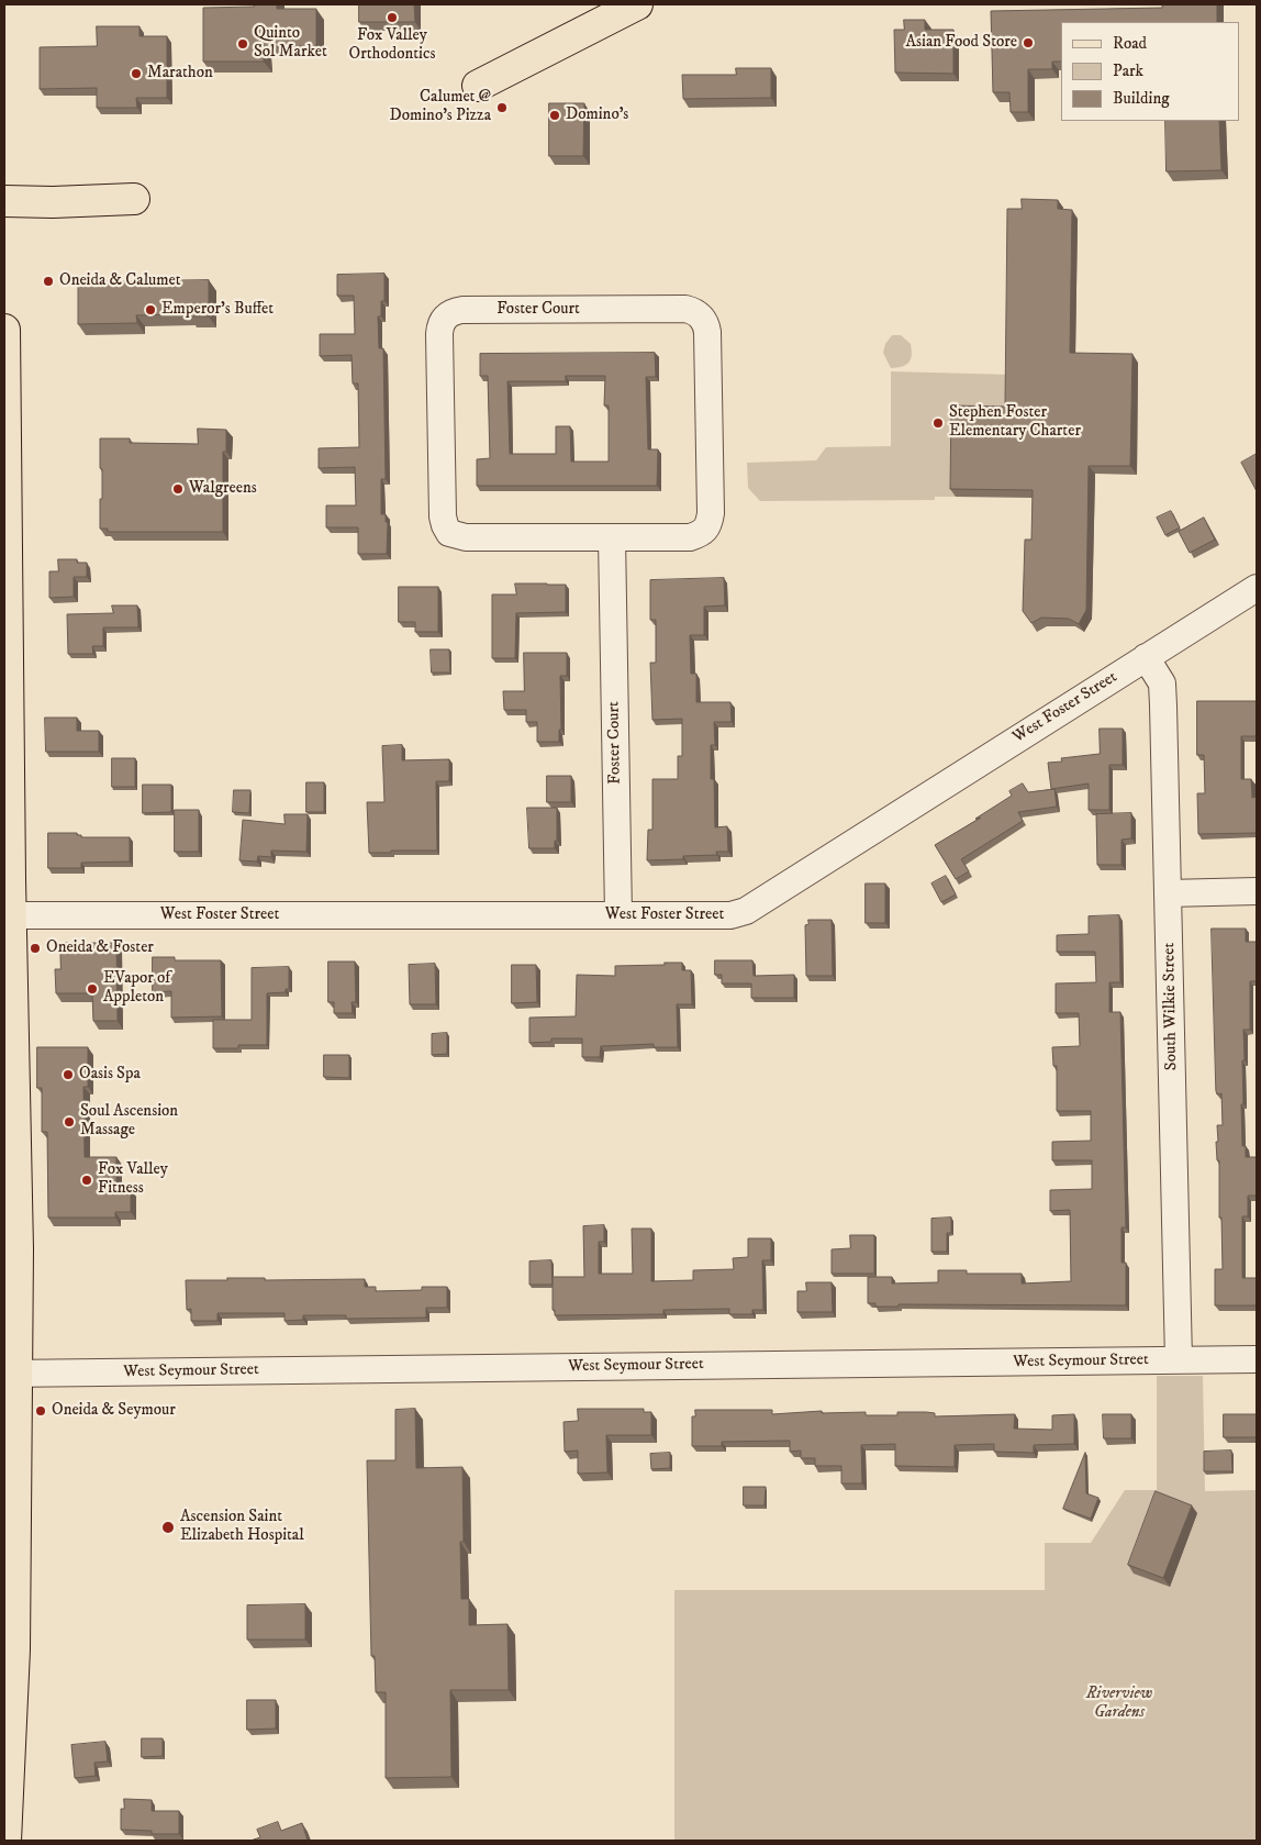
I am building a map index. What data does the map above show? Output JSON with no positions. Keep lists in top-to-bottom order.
{
  "streets": {
    "street": [
      "Foster Court",
      "West Foster Street",
      "South Wilkie Street",
      "West Seymour Street"
    ]
  },
  "crossings": [
    ["Foster Court", "West Foster Street"],
    ["West Foster Street", "South Wilkie Street"],
    ["South Wilkie Street", "West Seymour Street"]
  ],
  "parks": ["Riverview Gardens"],
  "places": [
    "Fox Valley Orthodontics",
    "Asian Food Store",
    "Quinto Sol Market",
    "Marathon",
    "Calumet @ Domino's Pizza",
    "Domino's",
    "Oneida & Calumet",
    "Emperor's Buffet",
    "Stephen Foster Elementary Charter",
    "Walgreens",
    "Oneida & Foster",
    "EVapor of Appleton",
    "Oasis Spa",
    "Soul Ascension Massage",
    "Fox Valley Fitness",
    "Oneida & Seymour",
    "Ascension Saint Elizabeth Hospital"
  ],
  "legend": ["Road", "Park", "Building"]
}
